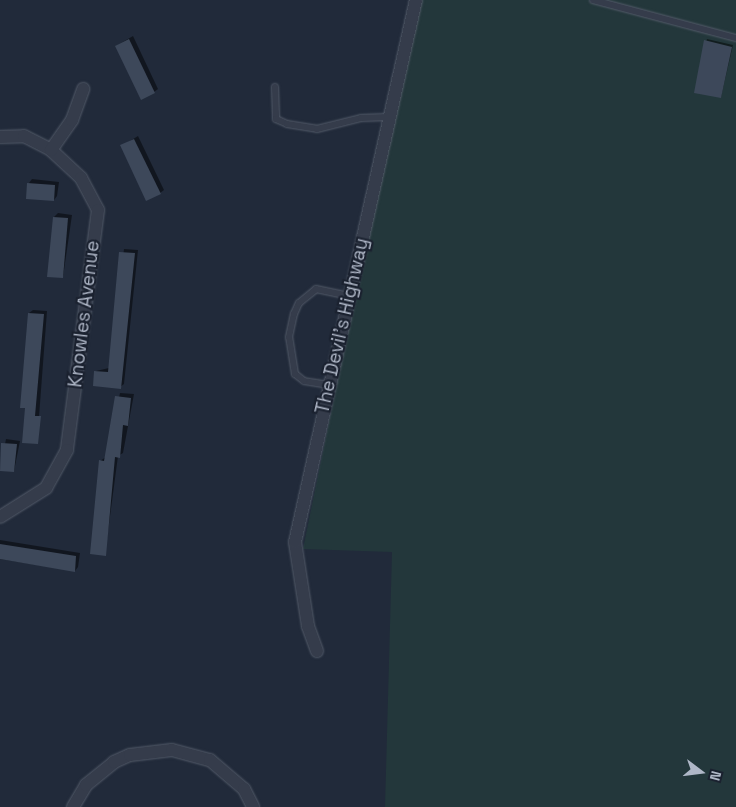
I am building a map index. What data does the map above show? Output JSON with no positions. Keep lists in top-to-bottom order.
{
  "streets": {
    "street": ["Knowles Avenue", "The Devil's Highway"]
  },
  "north": "right"
}
